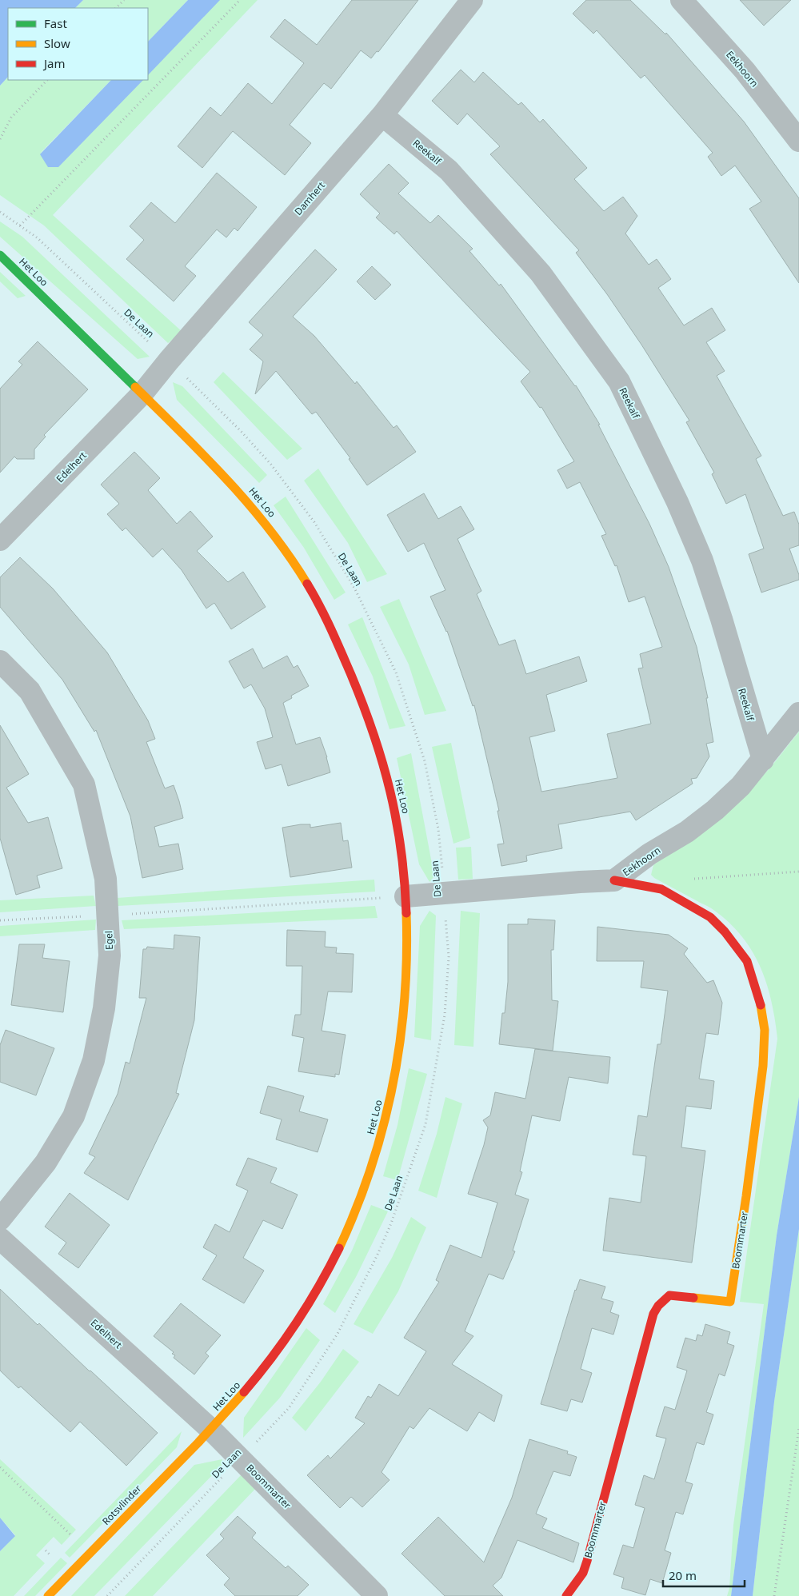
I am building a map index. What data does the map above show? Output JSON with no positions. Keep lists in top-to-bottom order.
{
  "streets": {
    "street": [
      "Eekhoorn",
      "Reekalf",
      "Damhert",
      "Het Loo",
      "Edelhert",
      "Egel",
      "Boommarter",
      "Rotsvlinder"
    ],
    "path": ["De Laan"]
  },
  "crossings": [
    ["Eekhoorn", "Reekalf"],
    ["Eekhoorn", "Het Loo"],
    ["Eekhoorn", "De Laan"],
    ["Eekhoorn", "Boommarter"],
    ["Reekalf", "Damhert"],
    ["Damhert", "Het Loo"],
    ["Damhert", "De Laan"],
    ["Damhert", "Edelhert"],
    ["Het Loo", "Edelhert"],
    ["Het Loo", "Boommarter"],
    ["Het Loo", "Rotsvlinder"],
    ["De Laan", "Boommarter"],
    ["Edelhert", "Boommarter"],
    ["Edelhert", "Rotsvlinder"],
    ["Boommarter", "Rotsvlinder"]
  ],
  "legend": ["Fast", "Slow", "Jam"],
  "scale_bar": "20 m"
}
